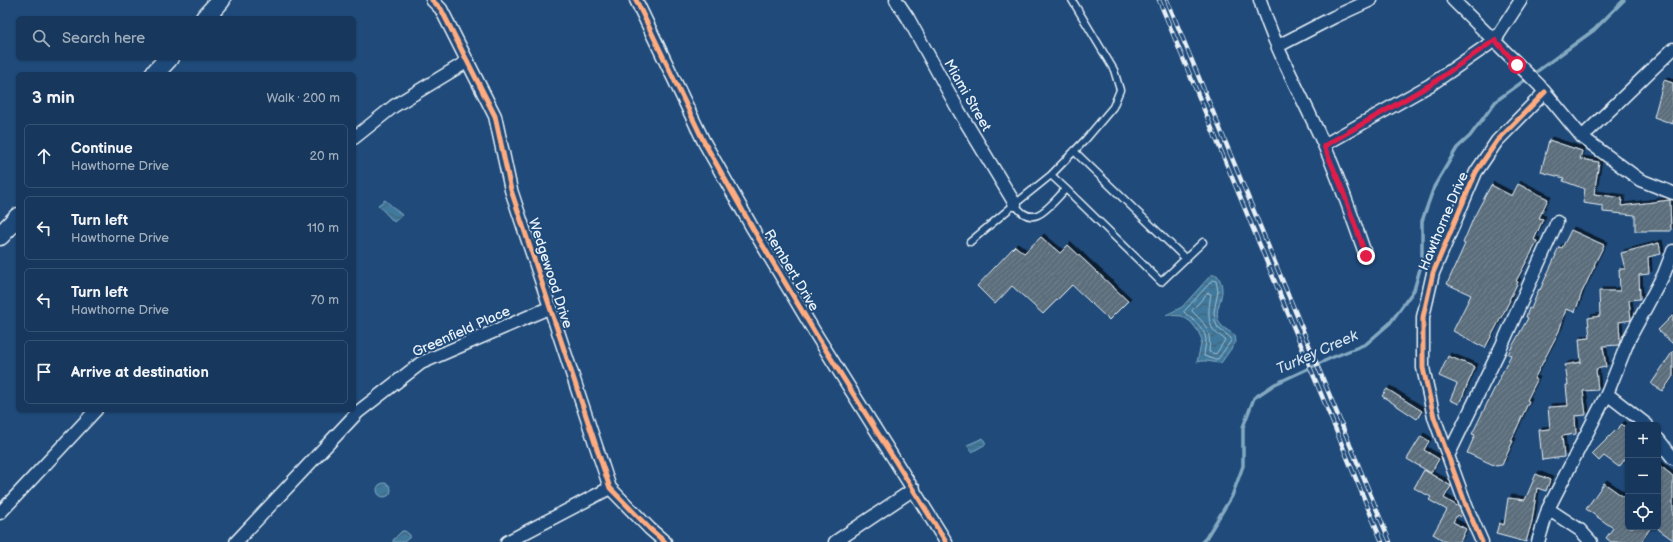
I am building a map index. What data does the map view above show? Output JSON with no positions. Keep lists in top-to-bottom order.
{
  "streets": {
    "street": [
      "Miami Street",
      "Hawthorne Drive",
      "Rembert Drive",
      "Wedgewood Drive",
      "Greenfield Place"
    ]
  },
  "crossings": [
    ["Wedgewood Drive", "Greenfield Place"]
  ],
  "water": ["Turkey Creek"],
  "page": {
    "search": "Search here",
    "heading": ["3 min", "Walk · 200 m"],
    "list": [
      ["Continue", "Hawthorne Drive", "20 m"],
      ["Turn left", "Hawthorne Drive", "110 m"],
      ["Turn left", "Hawthorne Drive", "70 m"],
      "Arrive at destination"
    ],
    "map_buttons": ["+", "−"]
  }
}
